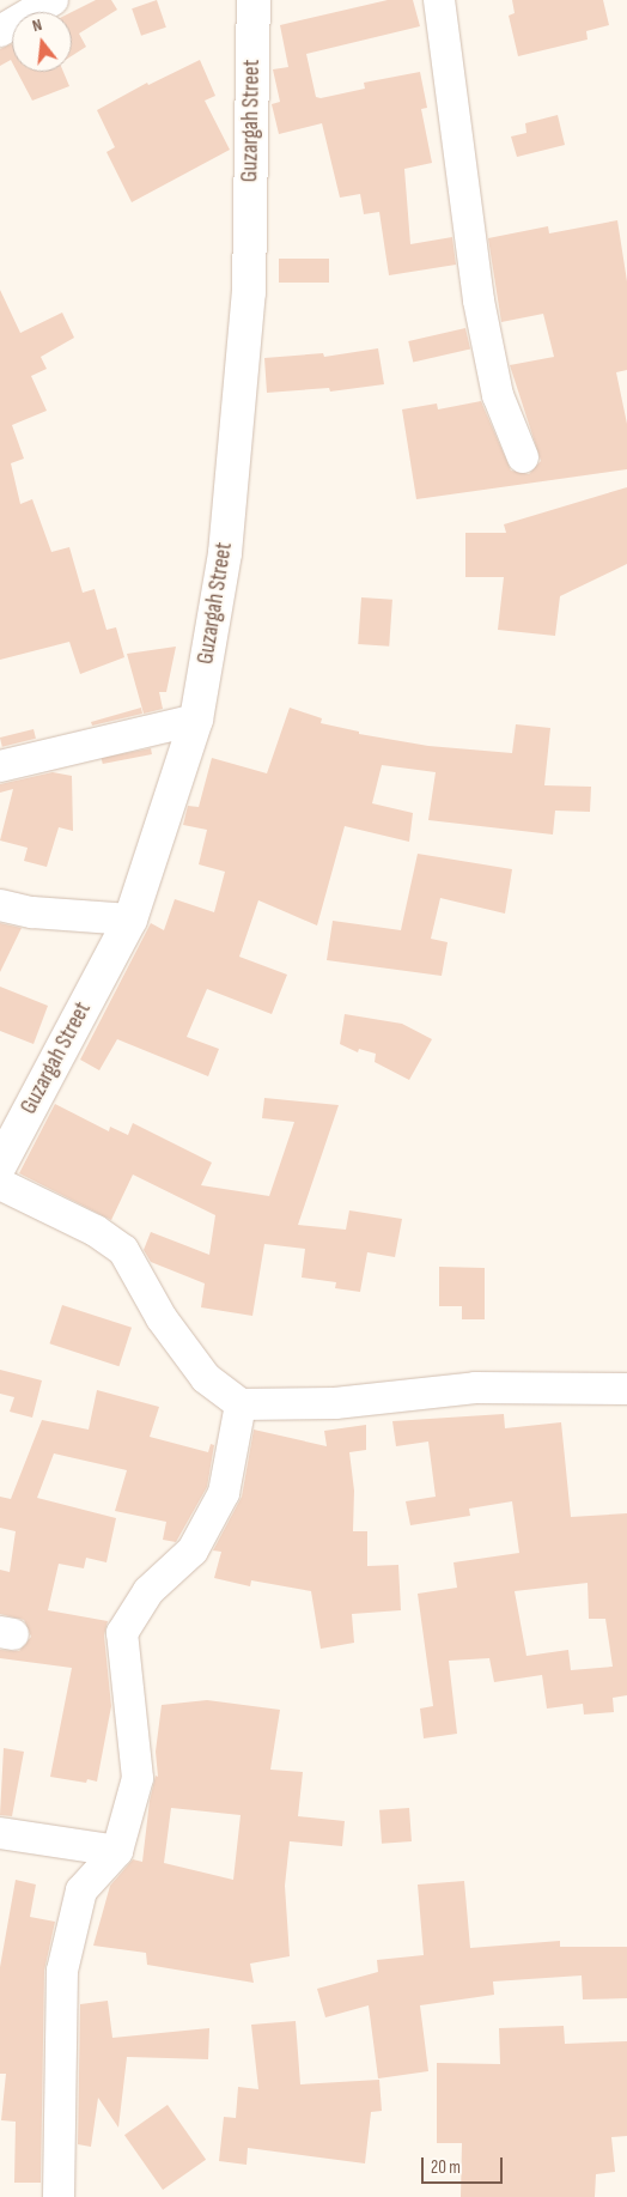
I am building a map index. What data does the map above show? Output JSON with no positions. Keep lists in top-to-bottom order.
{
  "streets": {
    "street": ["Guzargah Street"]
  },
  "scale_bar": "20 m",
  "north": "top"
}
